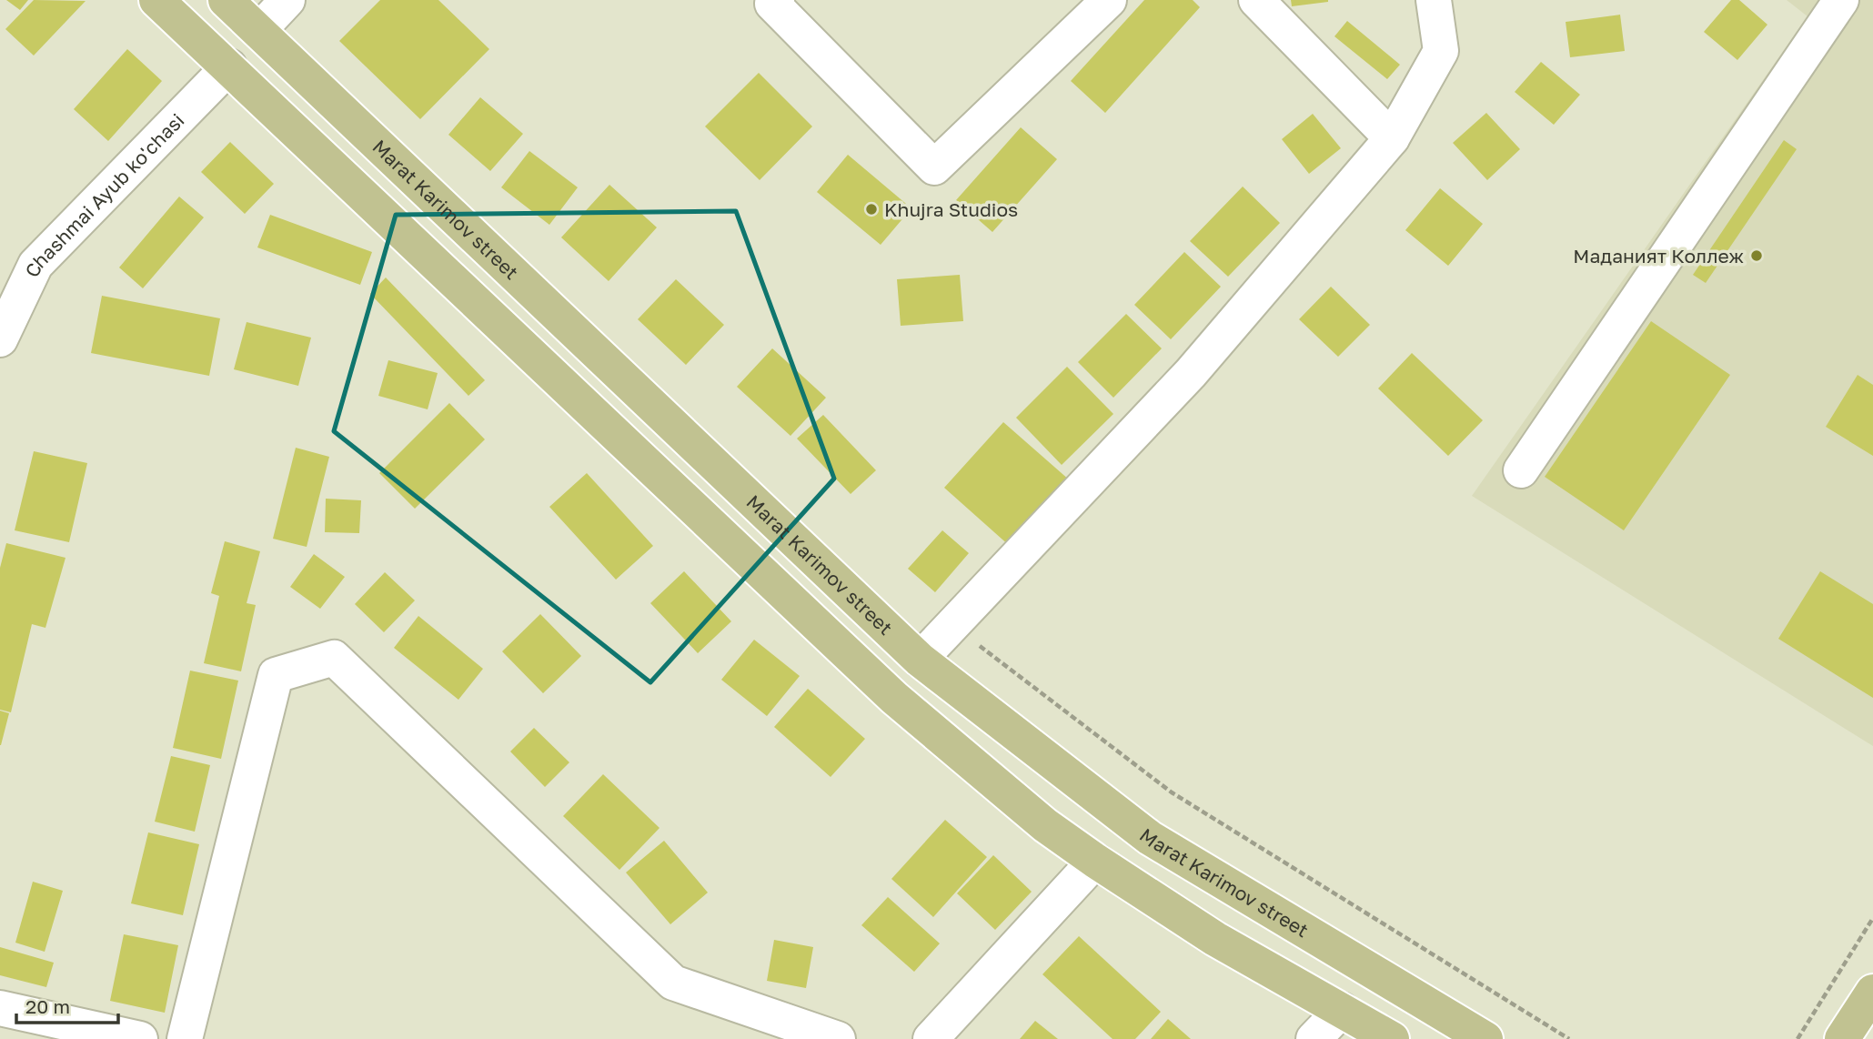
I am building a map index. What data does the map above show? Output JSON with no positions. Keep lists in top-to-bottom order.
{
  "streets": {
    "main road": ["Marat Karimov street"],
    "street": ["Chashmai Ayub ko'chasi"]
  },
  "places": ["Khujra Studios", "Маданият Коллеж"],
  "scale_bar": "20 m"
}
